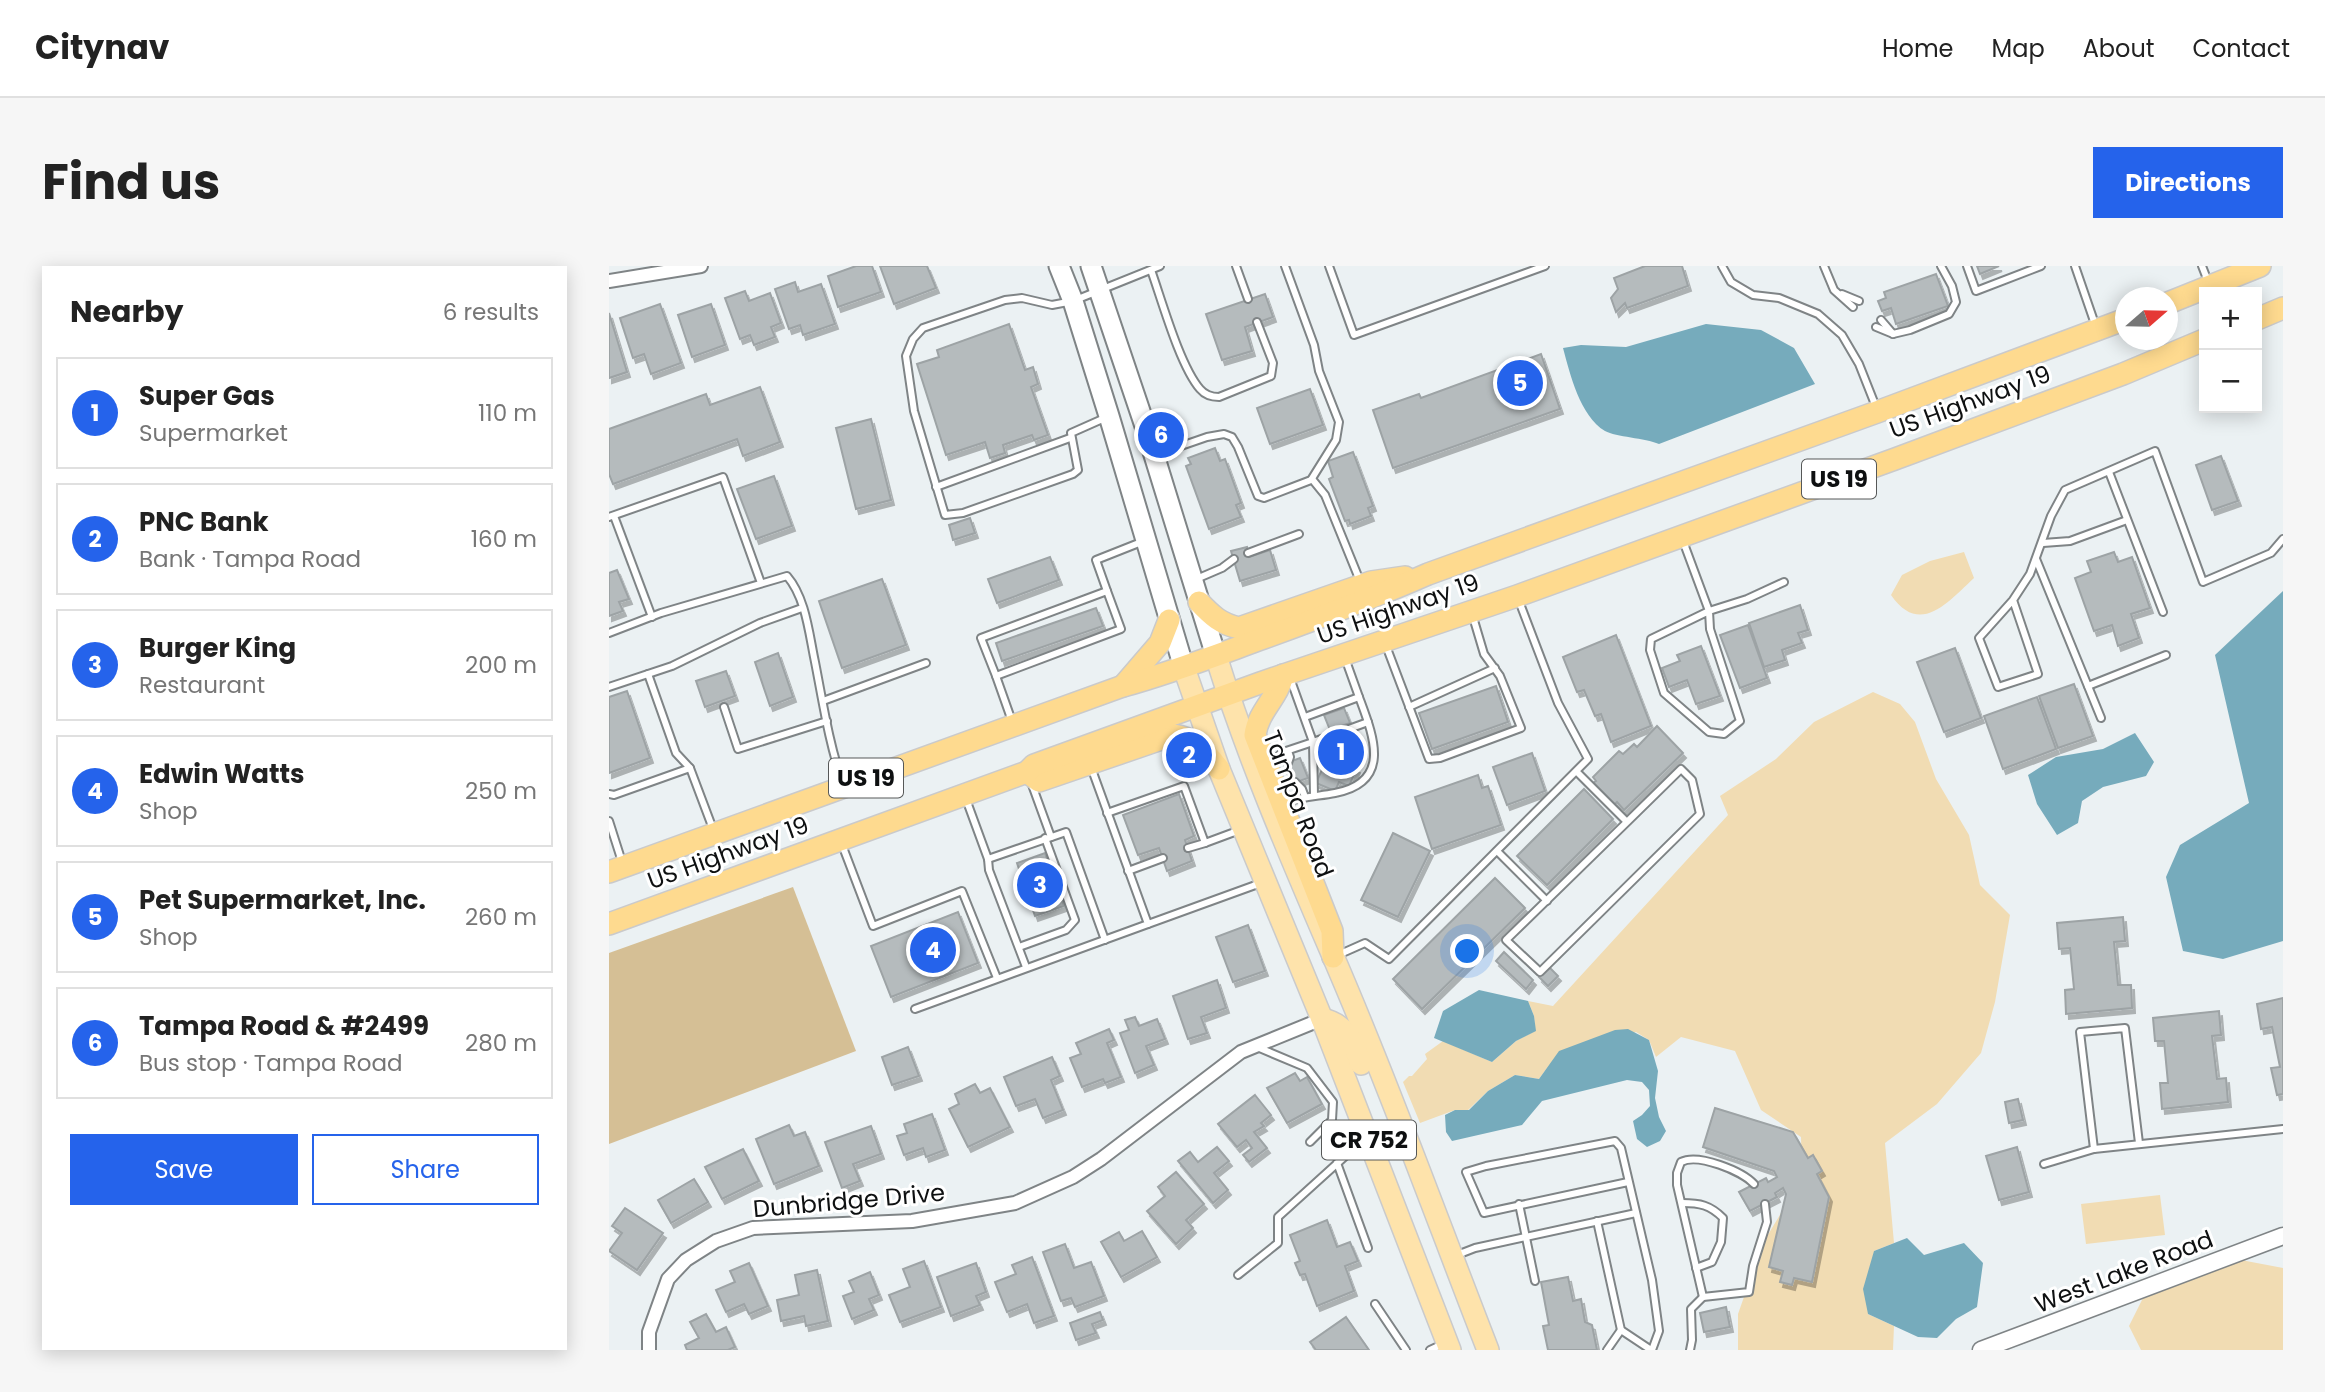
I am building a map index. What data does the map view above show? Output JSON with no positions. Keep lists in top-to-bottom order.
{
  "streets": {
    "highway": ["US Highway 19", "US 19"],
    "main road": ["Tampa Road", "CR 752"],
    "street": ["Dunbridge Drive", "West Lake Road"]
  },
  "crossings": [
    ["US Highway 19", "Tampa Road"],
    ["US Highway 19", "CR 752"],
    ["CR 752", "Dunbridge Drive"]
  ],
  "north": "right",
  "page": {
    "header": "Citynav",
    "nav": [
      "Home",
      "Map",
      "About",
      "Contact"
    ],
    "title": "Find us",
    "buttons": [
      "Directions",
      ["Save", "Share"]
    ],
    "heading": ["Nearby", "6 results"],
    "map_buttons": ["+", "−"],
    "pins": [
      "5",
      "6",
      "1",
      "2",
      "3",
      "4"
    ],
    "list": [
      {
        "mark": "1",
        "name": "Super Gas",
        "note": "Supermarket",
        "value": "110 m"
      },
      {
        "mark": "2",
        "name": "PNC Bank",
        "note": "Bank · Tampa Road",
        "value": "160 m"
      },
      {
        "mark": "3",
        "name": "Burger King",
        "note": "Restaurant",
        "value": "200 m"
      },
      {
        "mark": "4",
        "name": "Edwin Watts",
        "note": "Shop",
        "value": "250 m"
      },
      {
        "mark": "5",
        "name": "Pet Supermarket, Inc.",
        "note": "Shop",
        "value": "260 m"
      },
      {
        "mark": "6",
        "name": "Tampa Road & #2499",
        "note": "Bus stop · Tampa Road",
        "value": "280 m"
      }
    ]
  }
}
